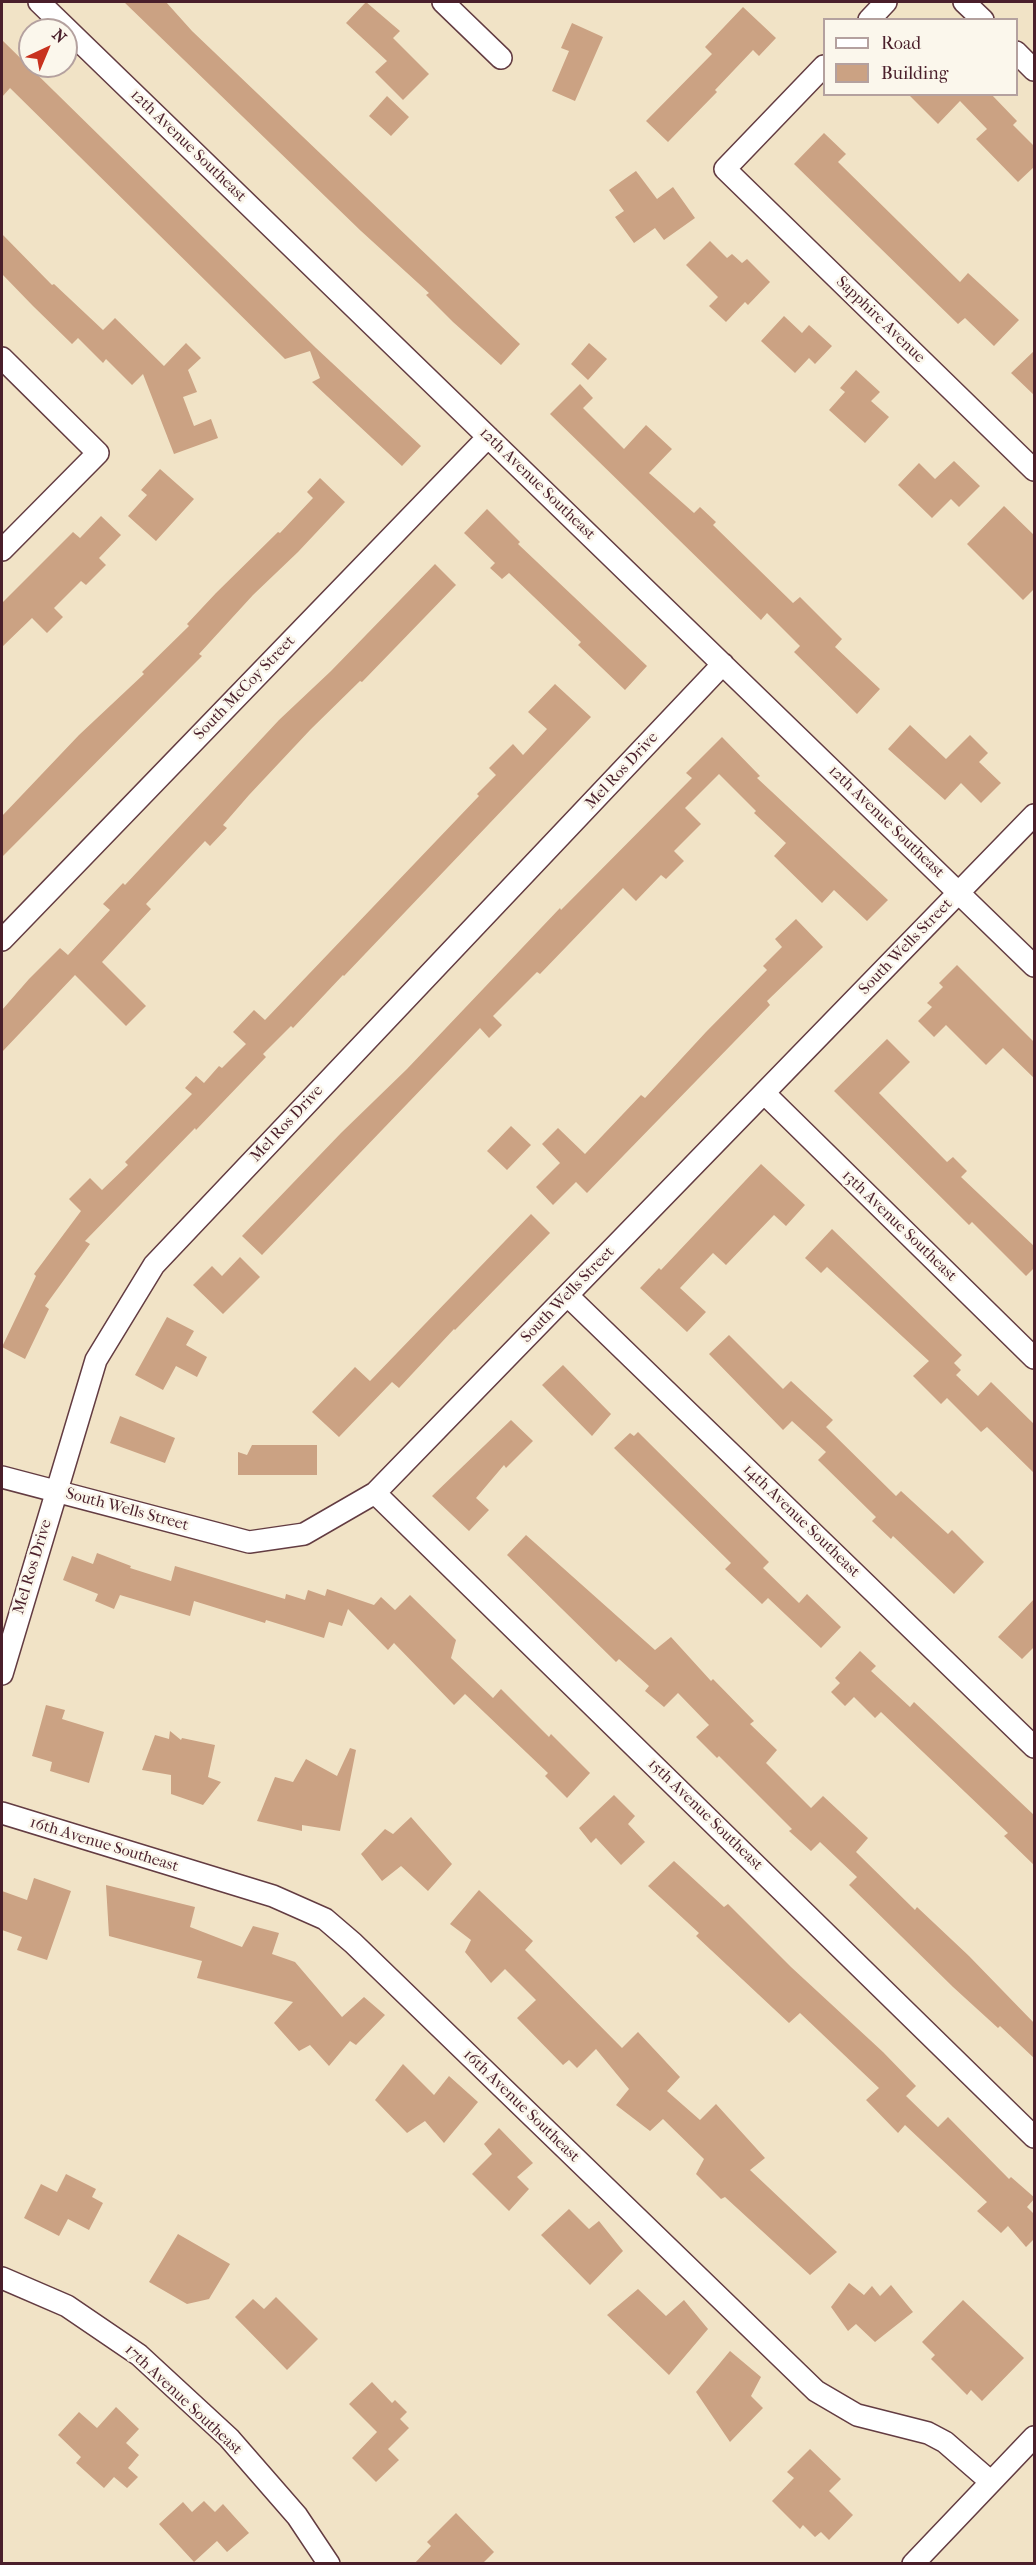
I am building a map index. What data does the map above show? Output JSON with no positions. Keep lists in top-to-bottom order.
{
  "streets": {
    "street": [
      "12th Avenue Southeast",
      "Sapphire Avenue",
      "South McCoy Street",
      "Mel Ros Drive",
      "South Wells Street",
      "13th Avenue Southeast",
      "14th Avenue Southeast",
      "15th Avenue Southeast",
      "16th Avenue Southeast",
      "17th Avenue Southeast"
    ]
  },
  "crossings": [
    ["12th Avenue Southeast", "South McCoy Street"],
    ["12th Avenue Southeast", "Mel Ros Drive"],
    ["12th Avenue Southeast", "South Wells Street"],
    ["Mel Ros Drive", "South Wells Street"],
    ["South Wells Street", "13th Avenue Southeast"],
    ["South Wells Street", "14th Avenue Southeast"],
    ["South Wells Street", "15th Avenue Southeast"]
  ],
  "legend": ["Road", "Building"],
  "north": "top right"
}
